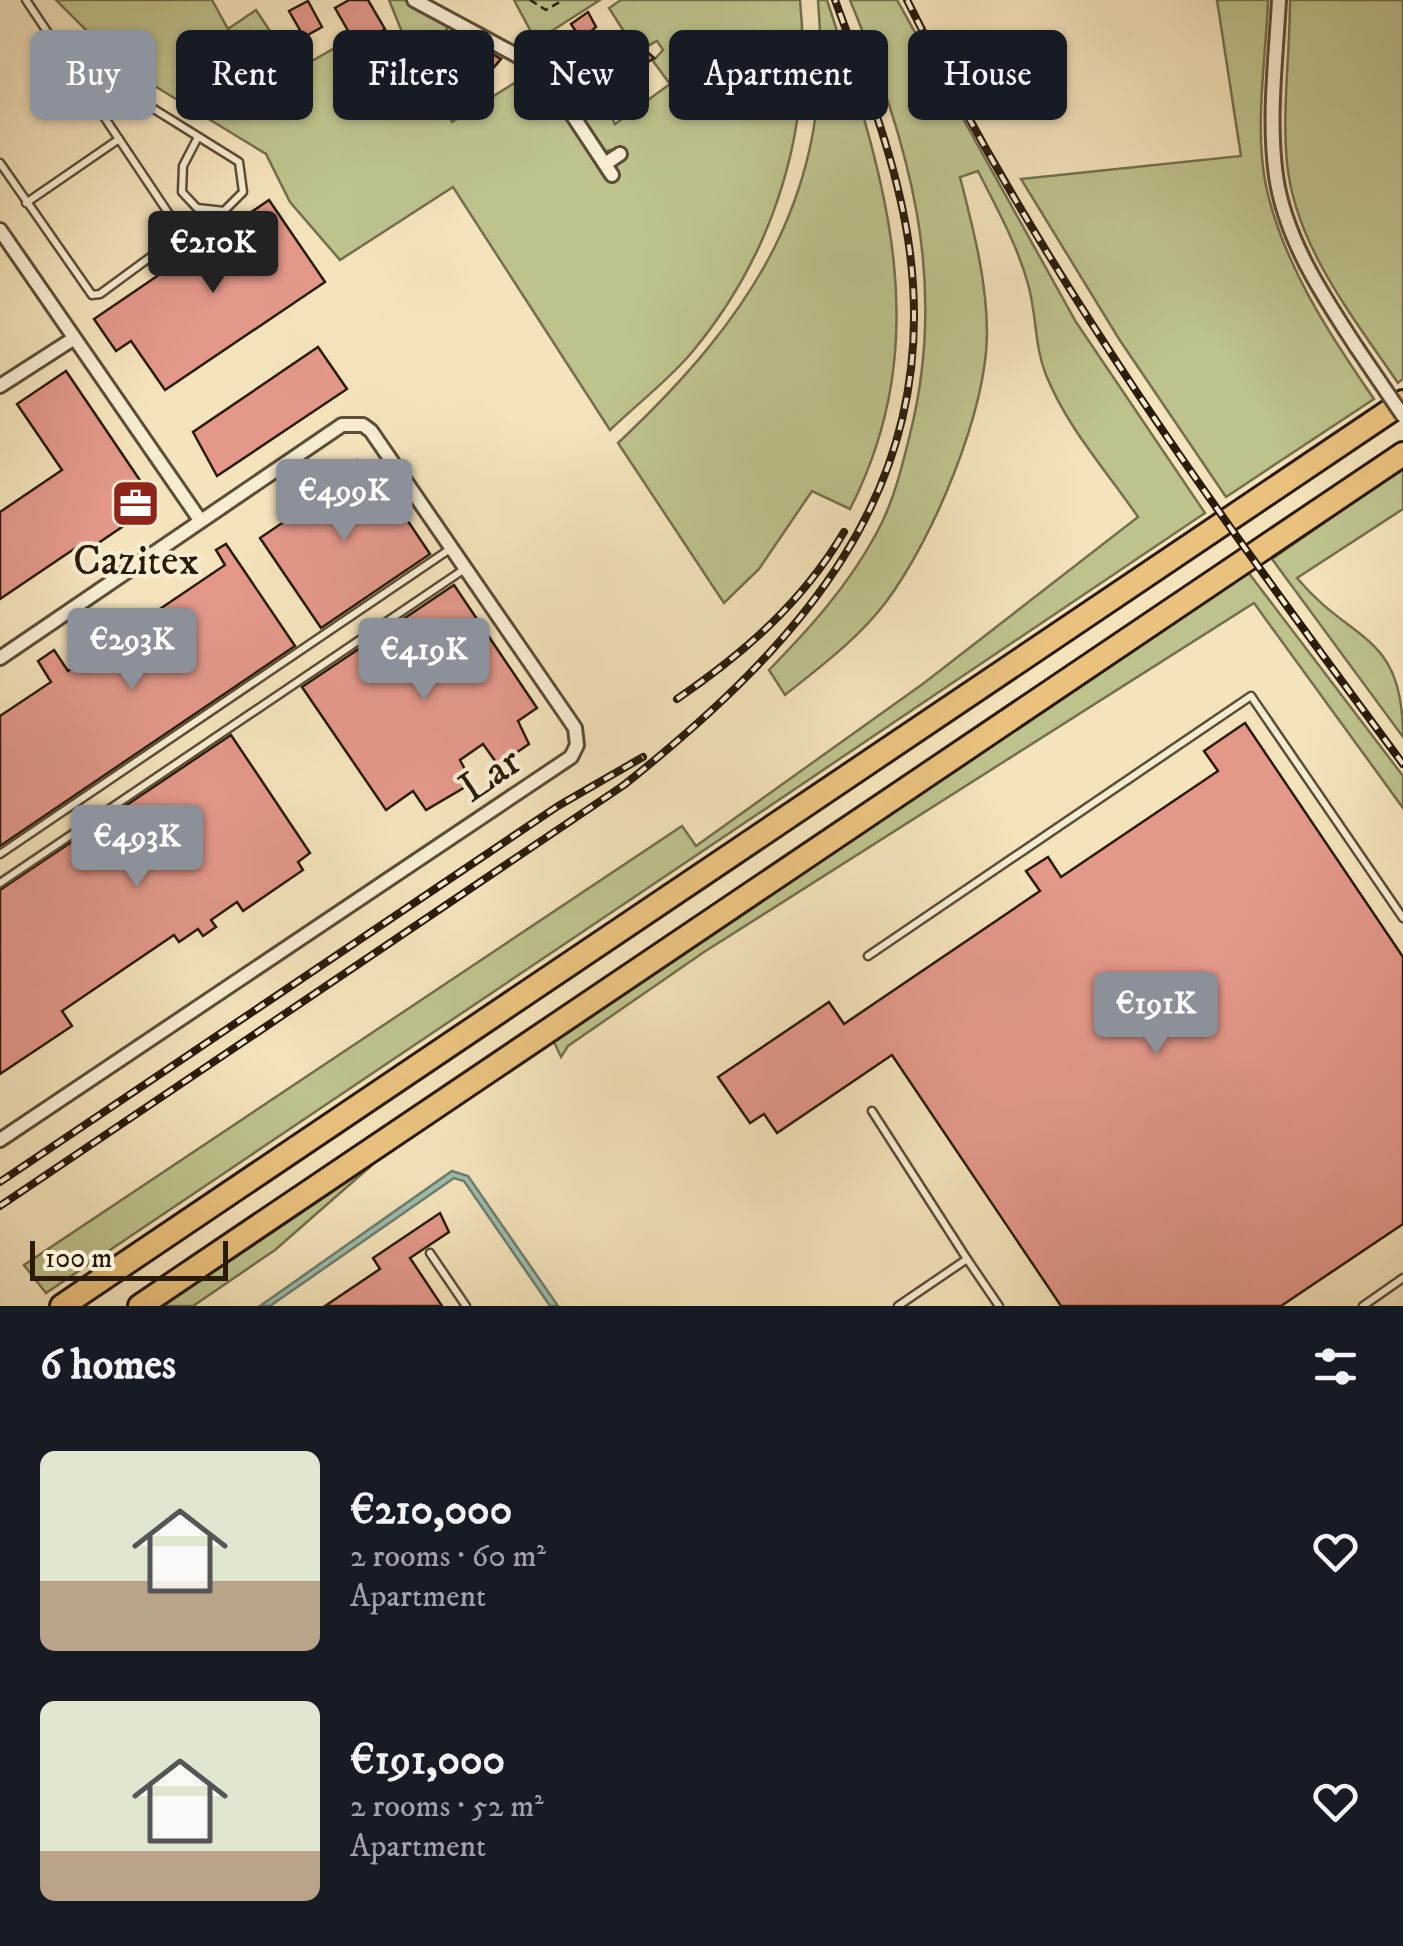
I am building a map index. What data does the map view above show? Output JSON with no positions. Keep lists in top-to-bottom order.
{
  "streets": {
    "street": ["Lar"]
  },
  "places": {
    "office": ["Cazitex"]
  },
  "scale_bar": "100 m",
  "page": {
    "chip": [
      "Buy",
      "Rent",
      "Filters",
      "New",
      "Apartment",
      "House"
    ],
    "price": [
      "€210K",
      "€499K",
      "€293K",
      "€419K",
      "€493K",
      "€191K"
    ],
    "scale": "100 m",
    "heading": "6 homes",
    "list": [
      {
        "name": "€210,000",
        "note": "2 rooms · 60 m² · Apartment"
      },
      {
        "name": "€191,000",
        "note": "2 rooms · 52 m² · Apartment"
      }
    ]
  }
}
